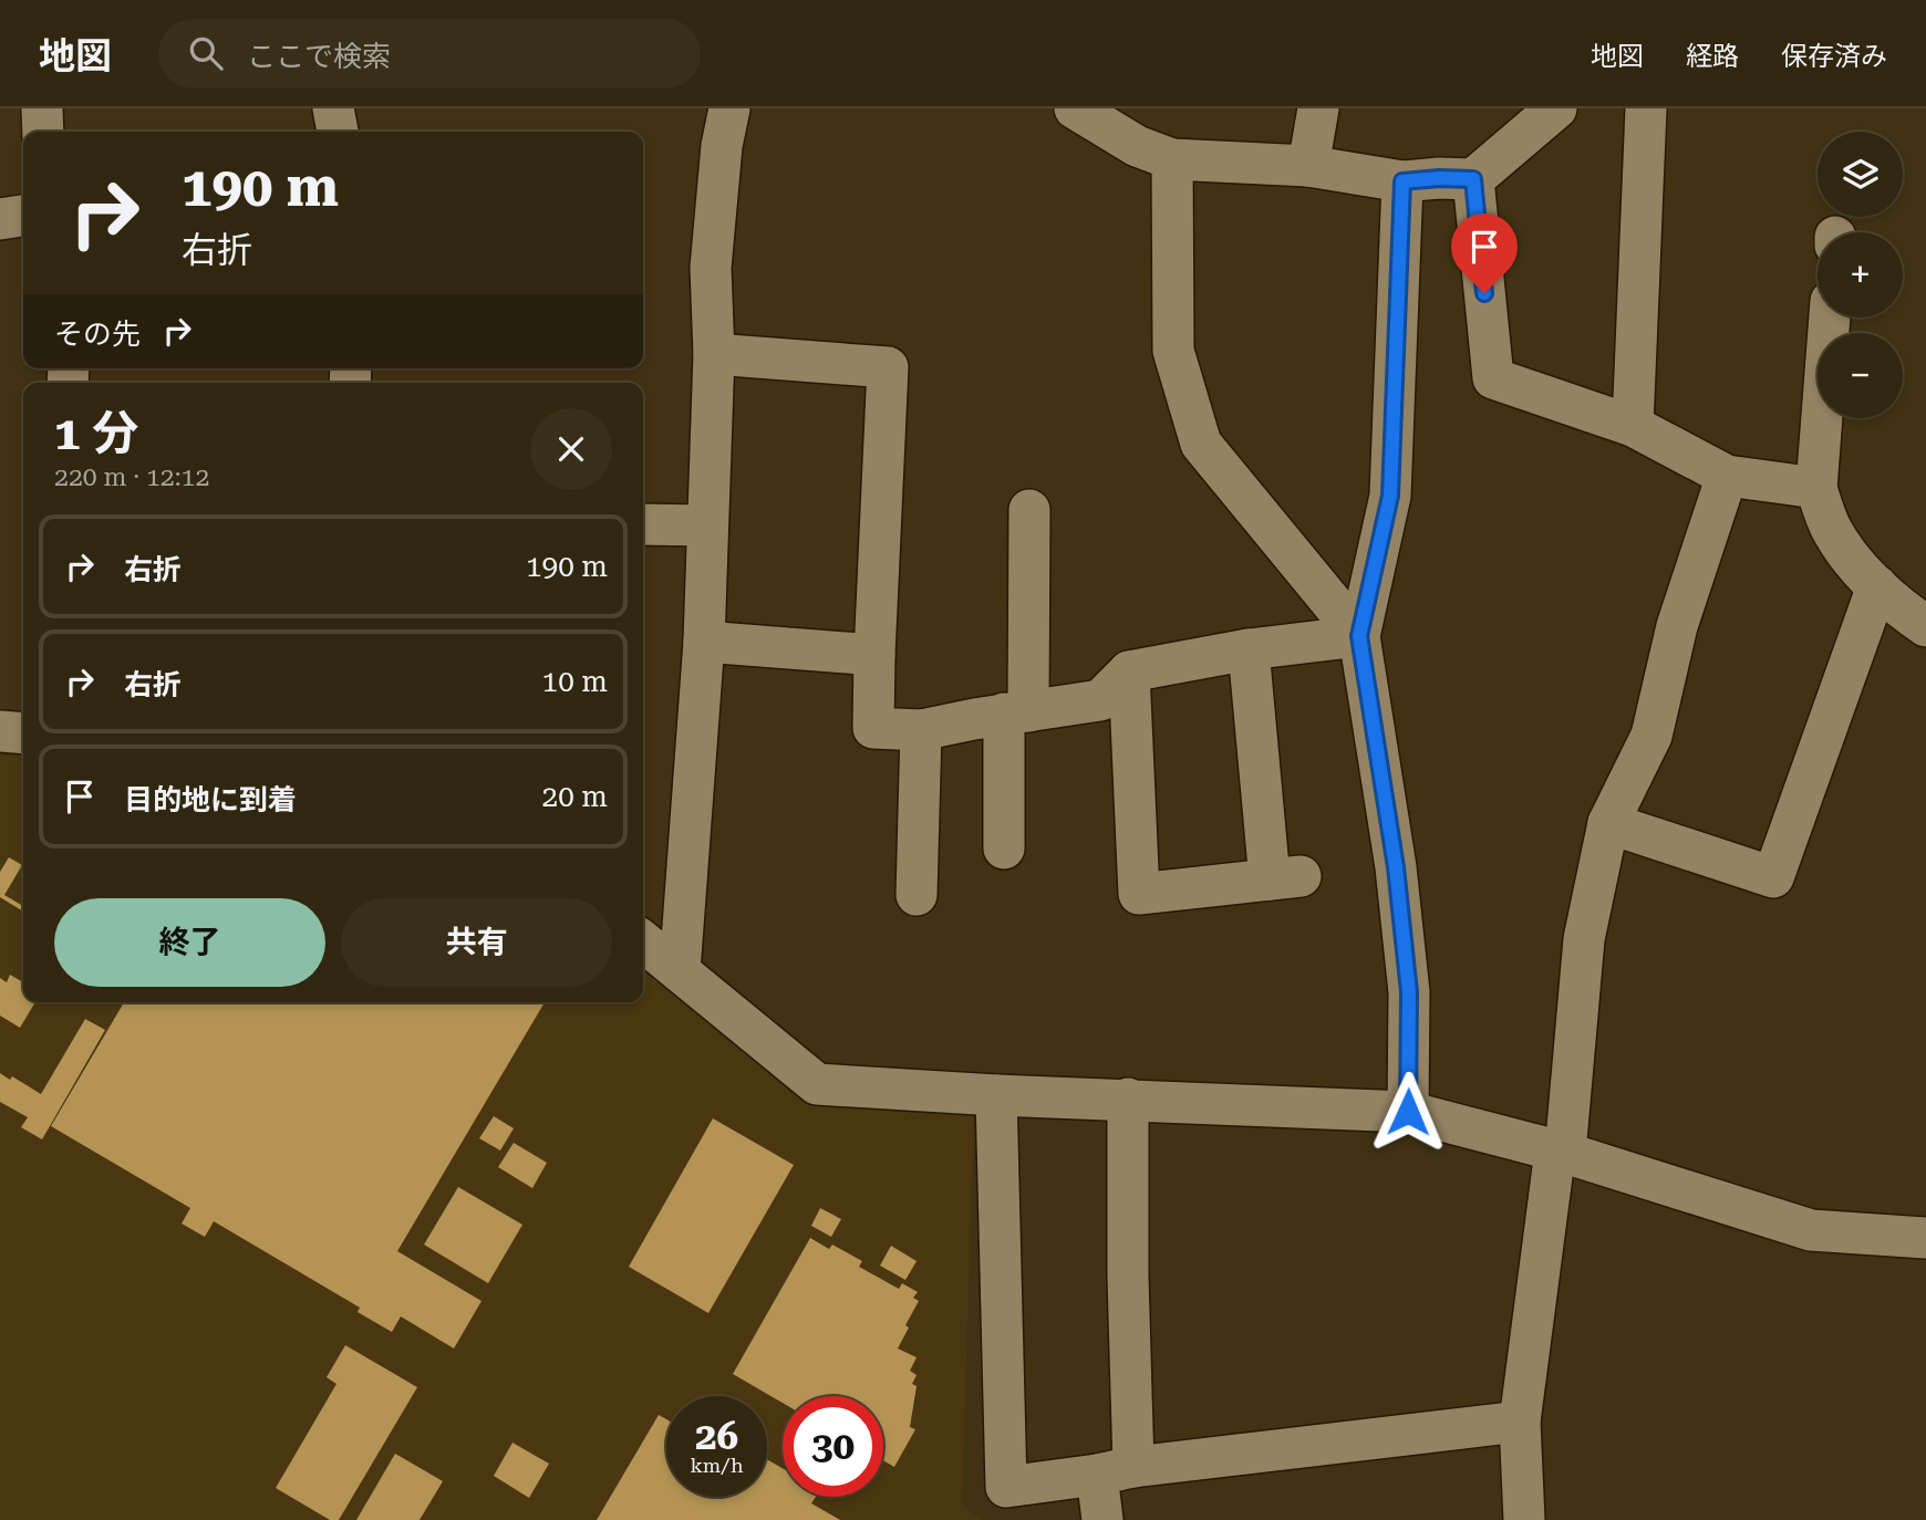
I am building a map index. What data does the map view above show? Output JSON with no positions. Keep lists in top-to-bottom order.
{
  "page": {
    "header": "地図",
    "search": "ここで検索",
    "nav": ["地図", "経路", "保存済み"],
    "map_buttons": ["+", "−"],
    "turn": ["190 m", "右折"],
    "then": "その先",
    "heading": ["1 分", "220 m · 12:12"],
    "list": [
      {
        "name": "右折",
        "value": "190 m"
      },
      {
        "name": "右折",
        "value": "10 m"
      },
      {
        "name": "目的地に到着",
        "value": "20 m"
      }
    ],
    "buttons": ["終了", "共有"],
    "speed": "26 km/h",
    "limit": "30"
  }
}
